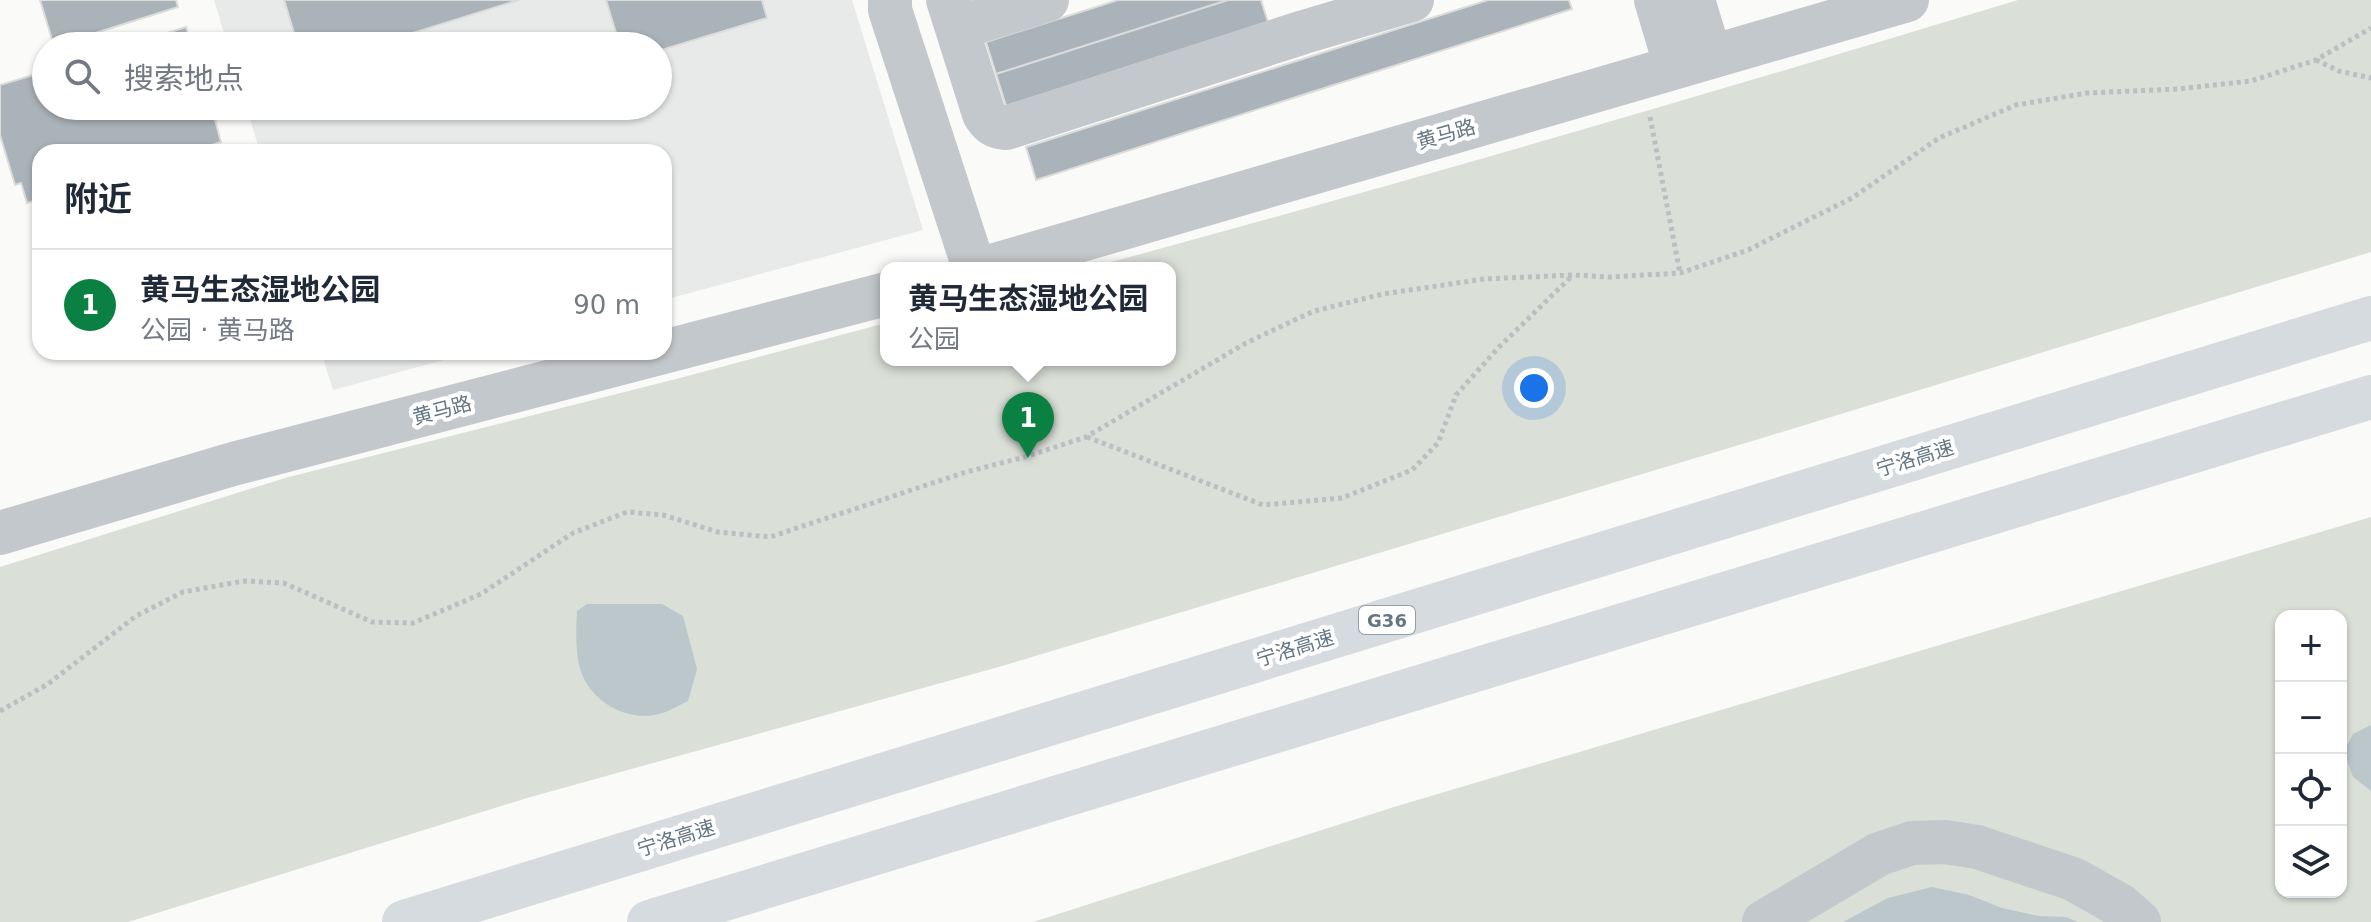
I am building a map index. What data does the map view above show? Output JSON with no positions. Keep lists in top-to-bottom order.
{
  "streets": {
    "highway": ["宁洛高速", "G36"],
    "street": ["黄马路"]
  },
  "page": {
    "search": "搜索地点",
    "heading": "附近",
    "list": [
      {
        "mark": "1",
        "name": "黄马生态湿地公园",
        "note": "公园 · 黄马路",
        "value": "90 m"
      }
    ],
    "popup": ["黄马生态湿地公园", "公园"],
    "pins": "1",
    "map_buttons": ["+", "−"]
  }
}
